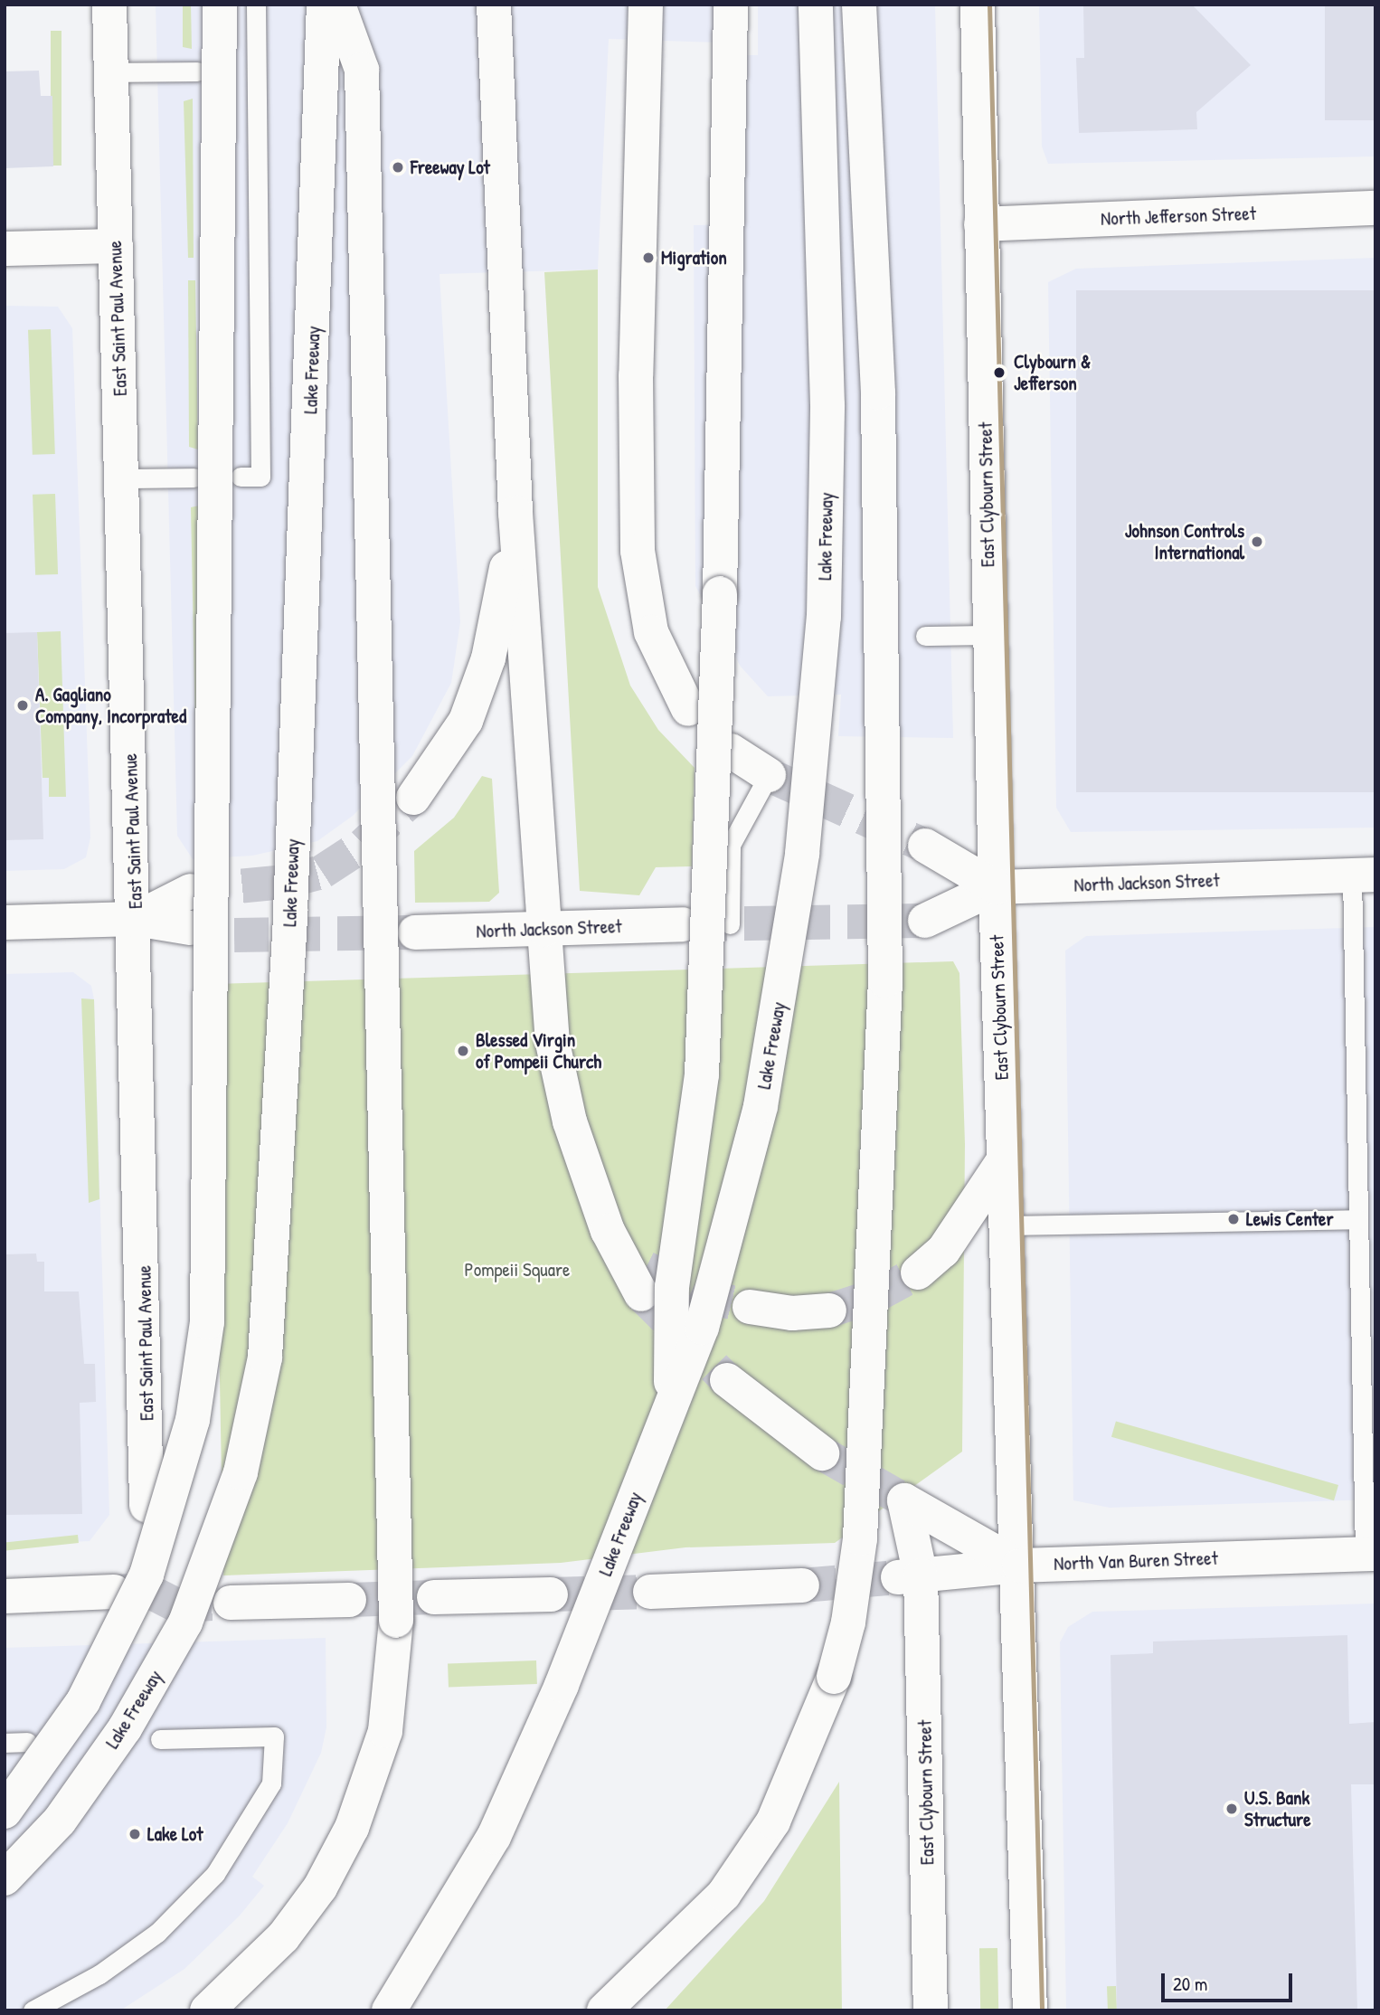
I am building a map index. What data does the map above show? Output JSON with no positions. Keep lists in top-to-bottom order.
{
  "streets": {
    "main road": [
      "North Jefferson Street",
      "East Saint Paul Avenue",
      "Lake Freeway",
      "East Clybourn Street",
      "North Jackson Street",
      "North Van Buren Street"
    ]
  },
  "crossings": [
    ["North Jefferson Street", "East Clybourn Street"],
    ["East Clybourn Street", "North Jackson Street"],
    ["East Clybourn Street", "North Van Buren Street"]
  ],
  "parks": ["Pompeii Square"],
  "places": [
    "Freeway Lot",
    "Migration",
    "Clybourn & Jefferson",
    "Johnson Controls International",
    "A. Gagliano Company, Incorprated",
    "Blessed Virgin of Pompeii Church",
    "Lewis Center",
    "U.S. Bank Structure",
    "Lake Lot"
  ],
  "scale_bar": "20 m"
}
